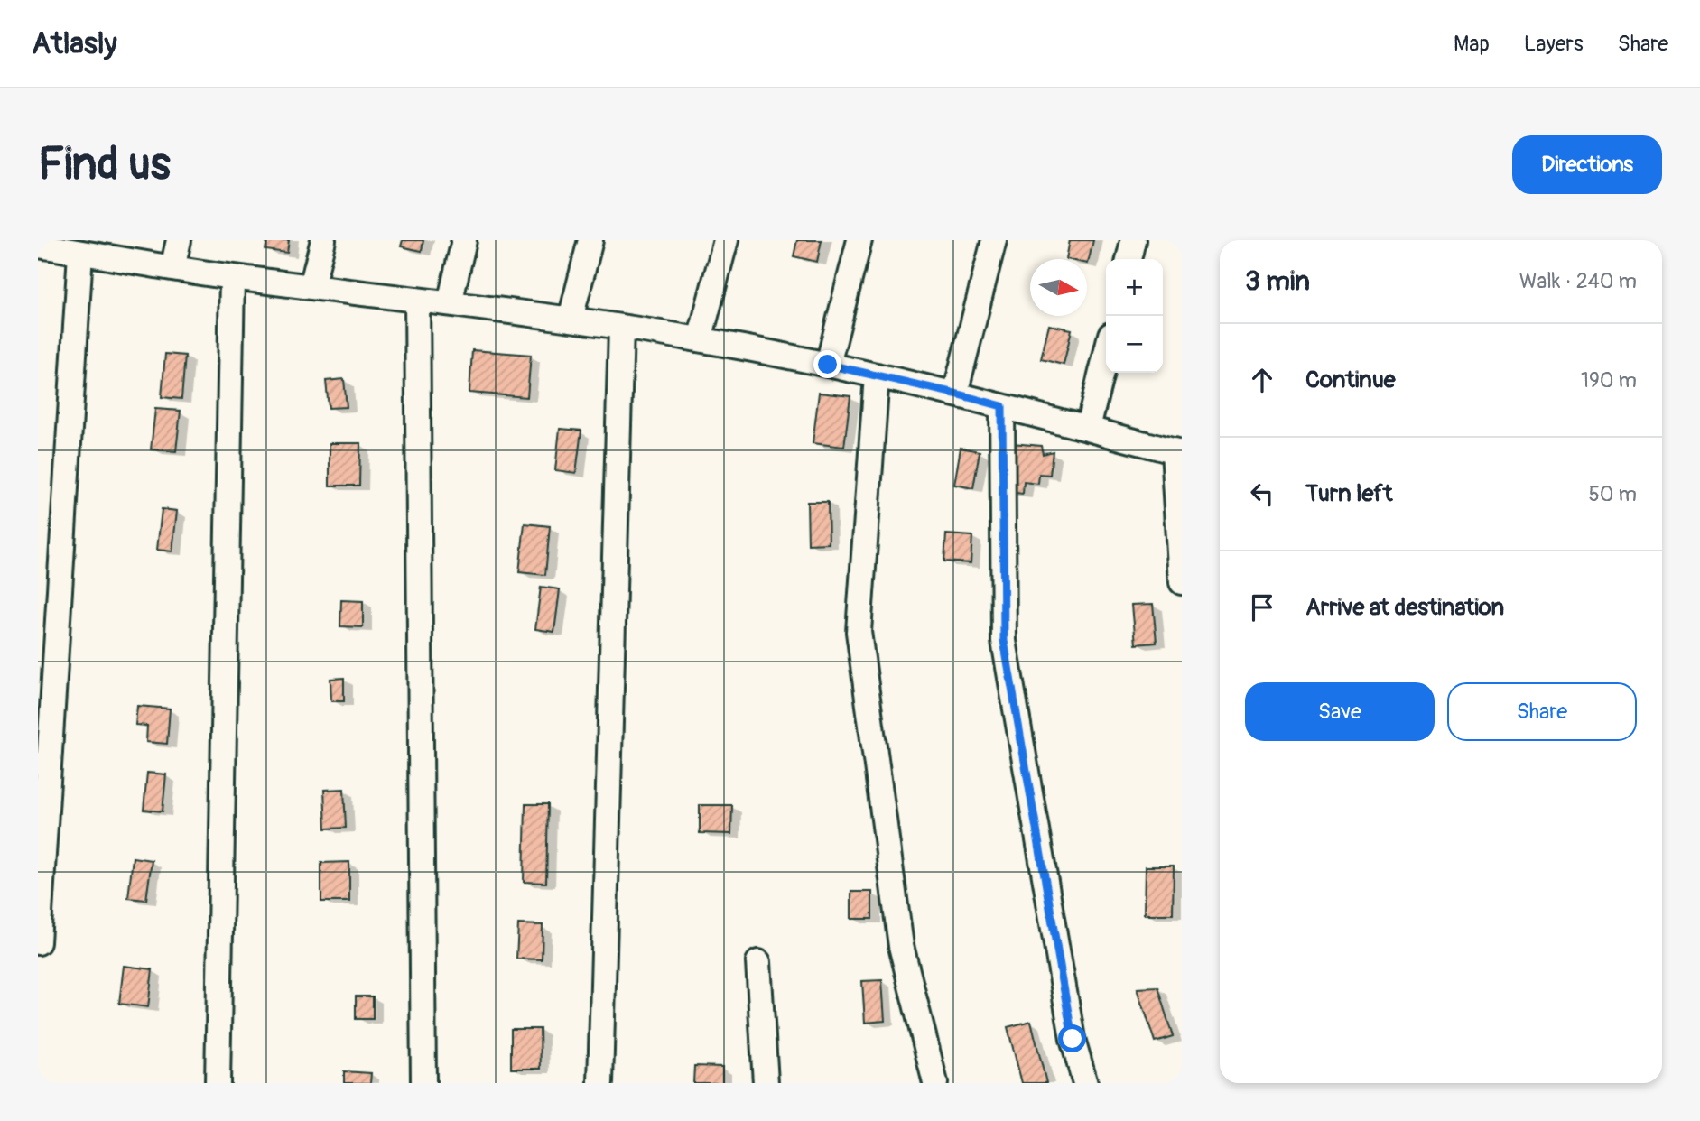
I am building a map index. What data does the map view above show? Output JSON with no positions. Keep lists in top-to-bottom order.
{
  "north": "right",
  "page": {
    "header": "Atlasly",
    "nav": ["Map", "Layers", "Share"],
    "buttons": [
      "Directions",
      ["Save", "Share"]
    ],
    "title": "Find us",
    "heading": ["3 min", "Walk · 240 m"],
    "map_buttons": ["+", "−"],
    "list": [
      ["Continue", "190 m"],
      ["Turn left", "50 m"],
      "Arrive at destination"
    ]
  }
}
